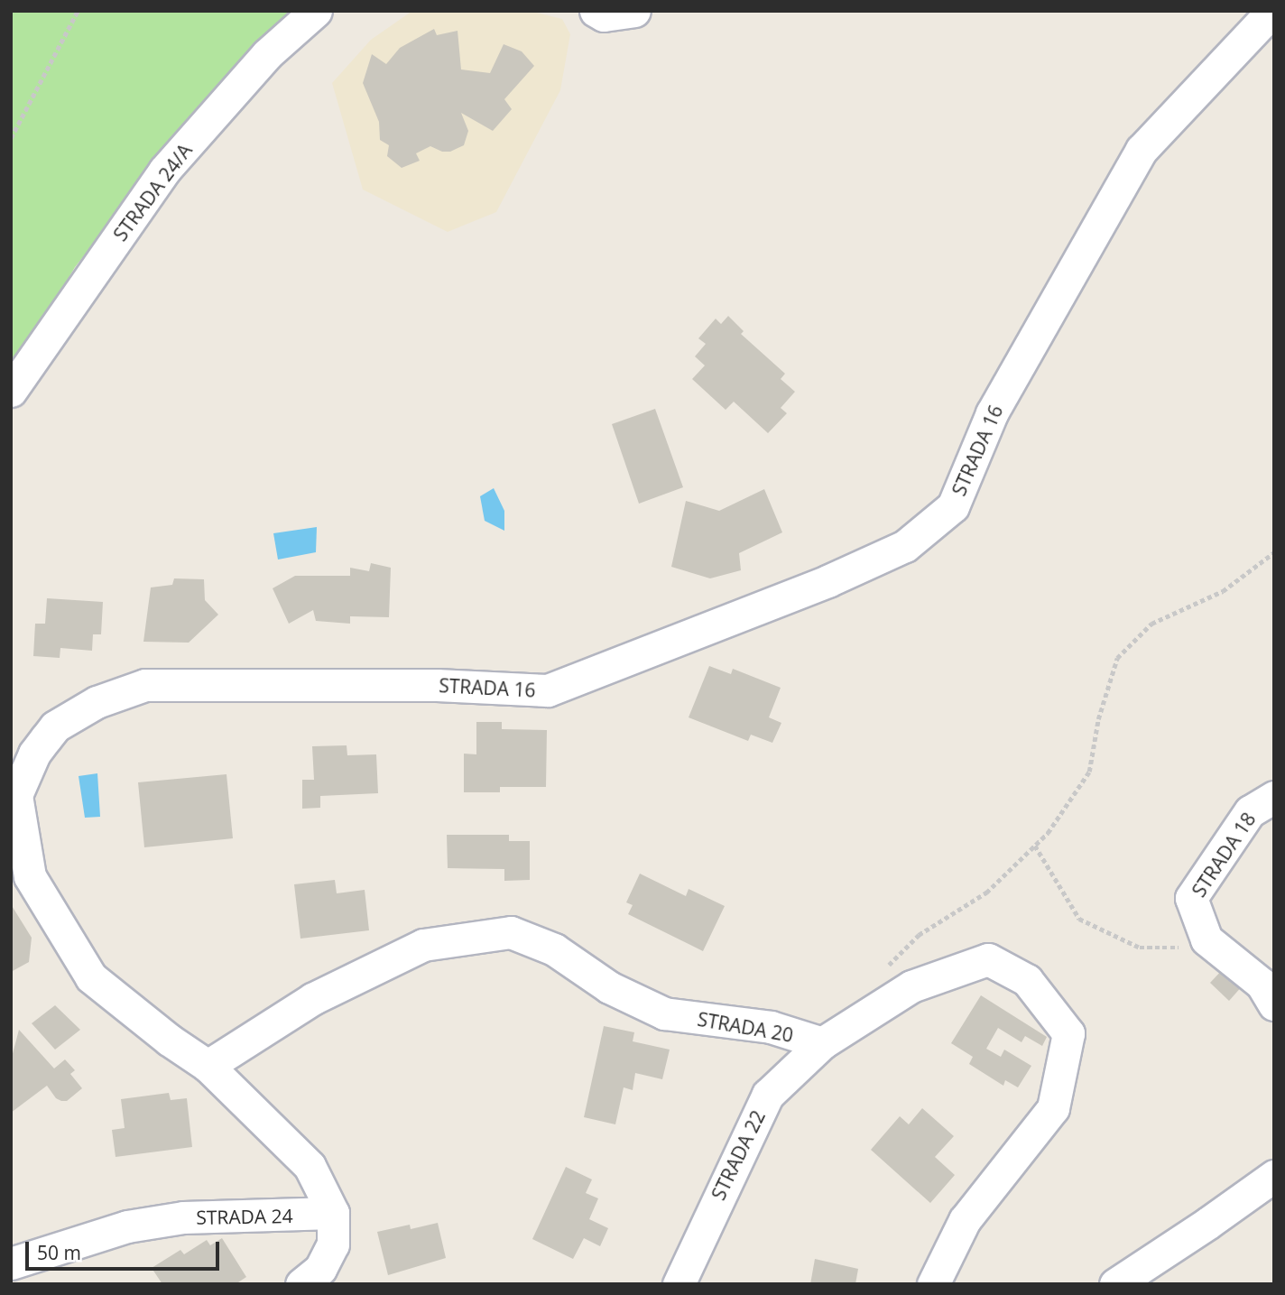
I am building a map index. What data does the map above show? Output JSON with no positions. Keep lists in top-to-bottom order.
{
  "streets": {
    "street": [
      "STRADA 24/A",
      "STRADA 16",
      "STRADA 18",
      "STRADA 20",
      "STRADA 22",
      "STRADA 24"
    ]
  },
  "crossings": [
    ["STRADA 16", "STRADA 20"],
    ["STRADA 16", "STRADA 24"],
    ["STRADA 20", "STRADA 22"]
  ],
  "scale_bar": "50 m"
}
